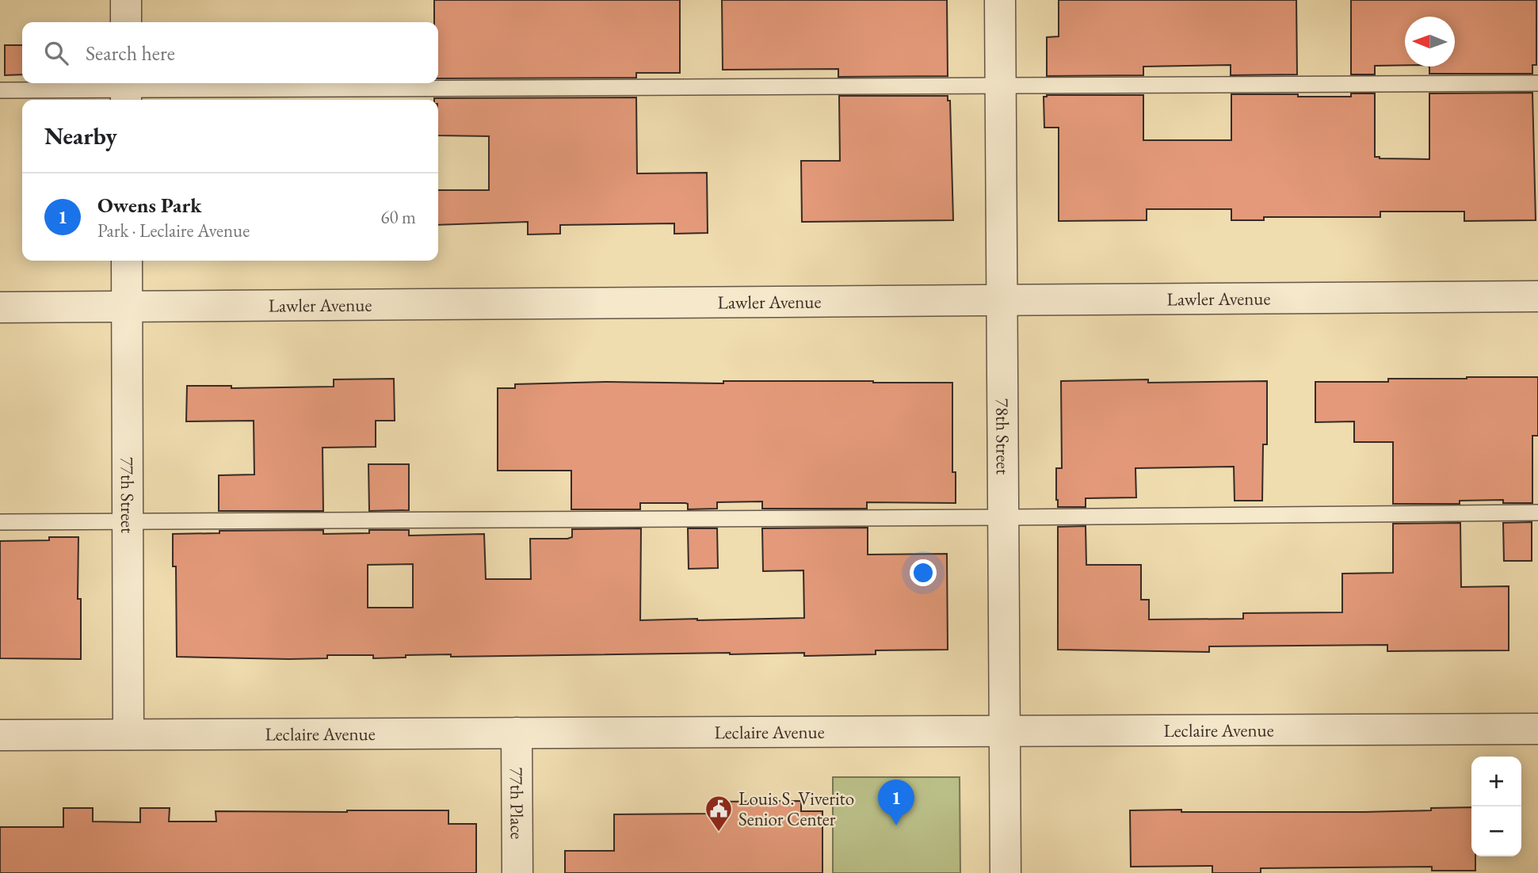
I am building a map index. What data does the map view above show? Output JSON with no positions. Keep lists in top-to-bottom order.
{
  "streets": {
    "street": [
      "Lawler Avenue",
      "78th Street",
      "77th Street",
      "Leclaire Avenue",
      "77th Place"
    ]
  },
  "crossings": [
    ["Lawler Avenue", "78th Street"],
    ["Lawler Avenue", "77th Street"],
    ["78th Street", "Leclaire Avenue"],
    ["77th Street", "Leclaire Avenue"],
    ["Leclaire Avenue", "77th Place"]
  ],
  "places": {
    "public building": ["Louis S. Viverito Senior Center"]
  },
  "north": "left",
  "page": {
    "search": "Search here",
    "heading": "Nearby",
    "list": [
      {
        "mark": "1",
        "name": "Owens Park",
        "note": "Park · Leclaire Avenue",
        "value": "60 m"
      }
    ],
    "map_buttons": ["+", "−"],
    "pins": "1"
  }
}
